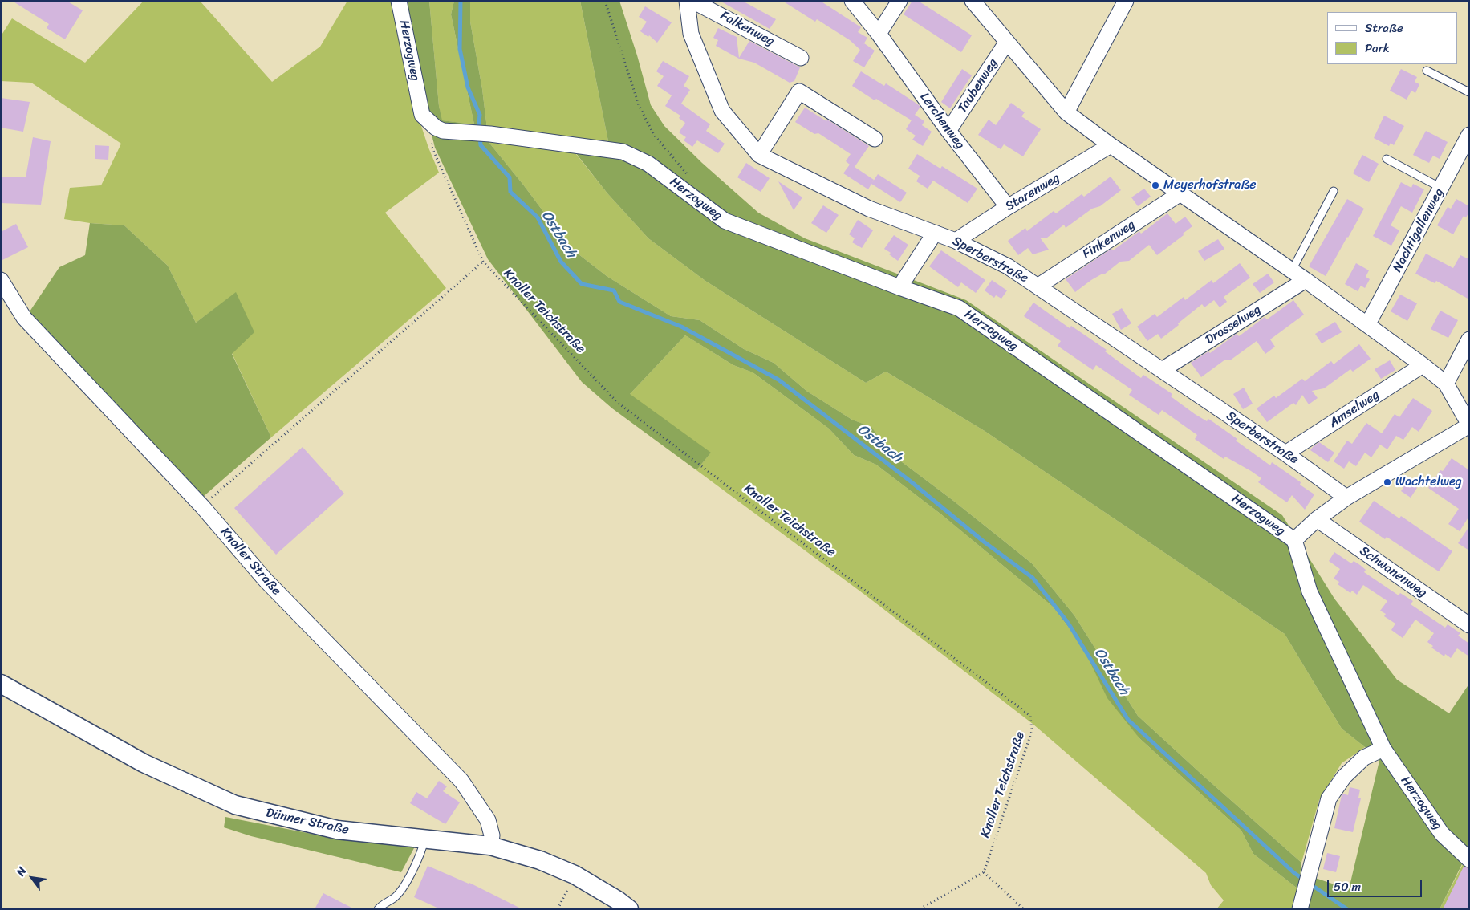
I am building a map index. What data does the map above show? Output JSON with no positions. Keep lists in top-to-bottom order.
{
  "streets": {
    "street": [
      "Falkenweg",
      "Herzogweg",
      "Taubenweg",
      "Lerchenweg",
      "Starenweg",
      "Nachtigallenweg",
      "Finkenweg",
      "Sperberstraße",
      "Drosselweg",
      "Amselweg",
      "Knoller Straße",
      "Schwanenweg",
      "Dünner Straße"
    ],
    "path": ["Knoller Teichstraße"]
  },
  "crossings": [
    ["Herzogweg", "Knoller Teichstraße"],
    ["Taubenweg", "Lerchenweg"],
    ["Lerchenweg", "Starenweg"],
    ["Starenweg", "Sperberstraße"],
    ["Finkenweg", "Sperberstraße"],
    ["Sperberstraße", "Drosselweg"],
    ["Sperberstraße", "Amselweg"],
    ["Knoller Straße", "Dünner Straße"]
  ],
  "water": ["Ostbach"],
  "places": ["Meyerhofstraße", "Wachtelweg"],
  "legend": ["Straße", "Park"],
  "scale_bar": "50 m",
  "north": "top left"
}
